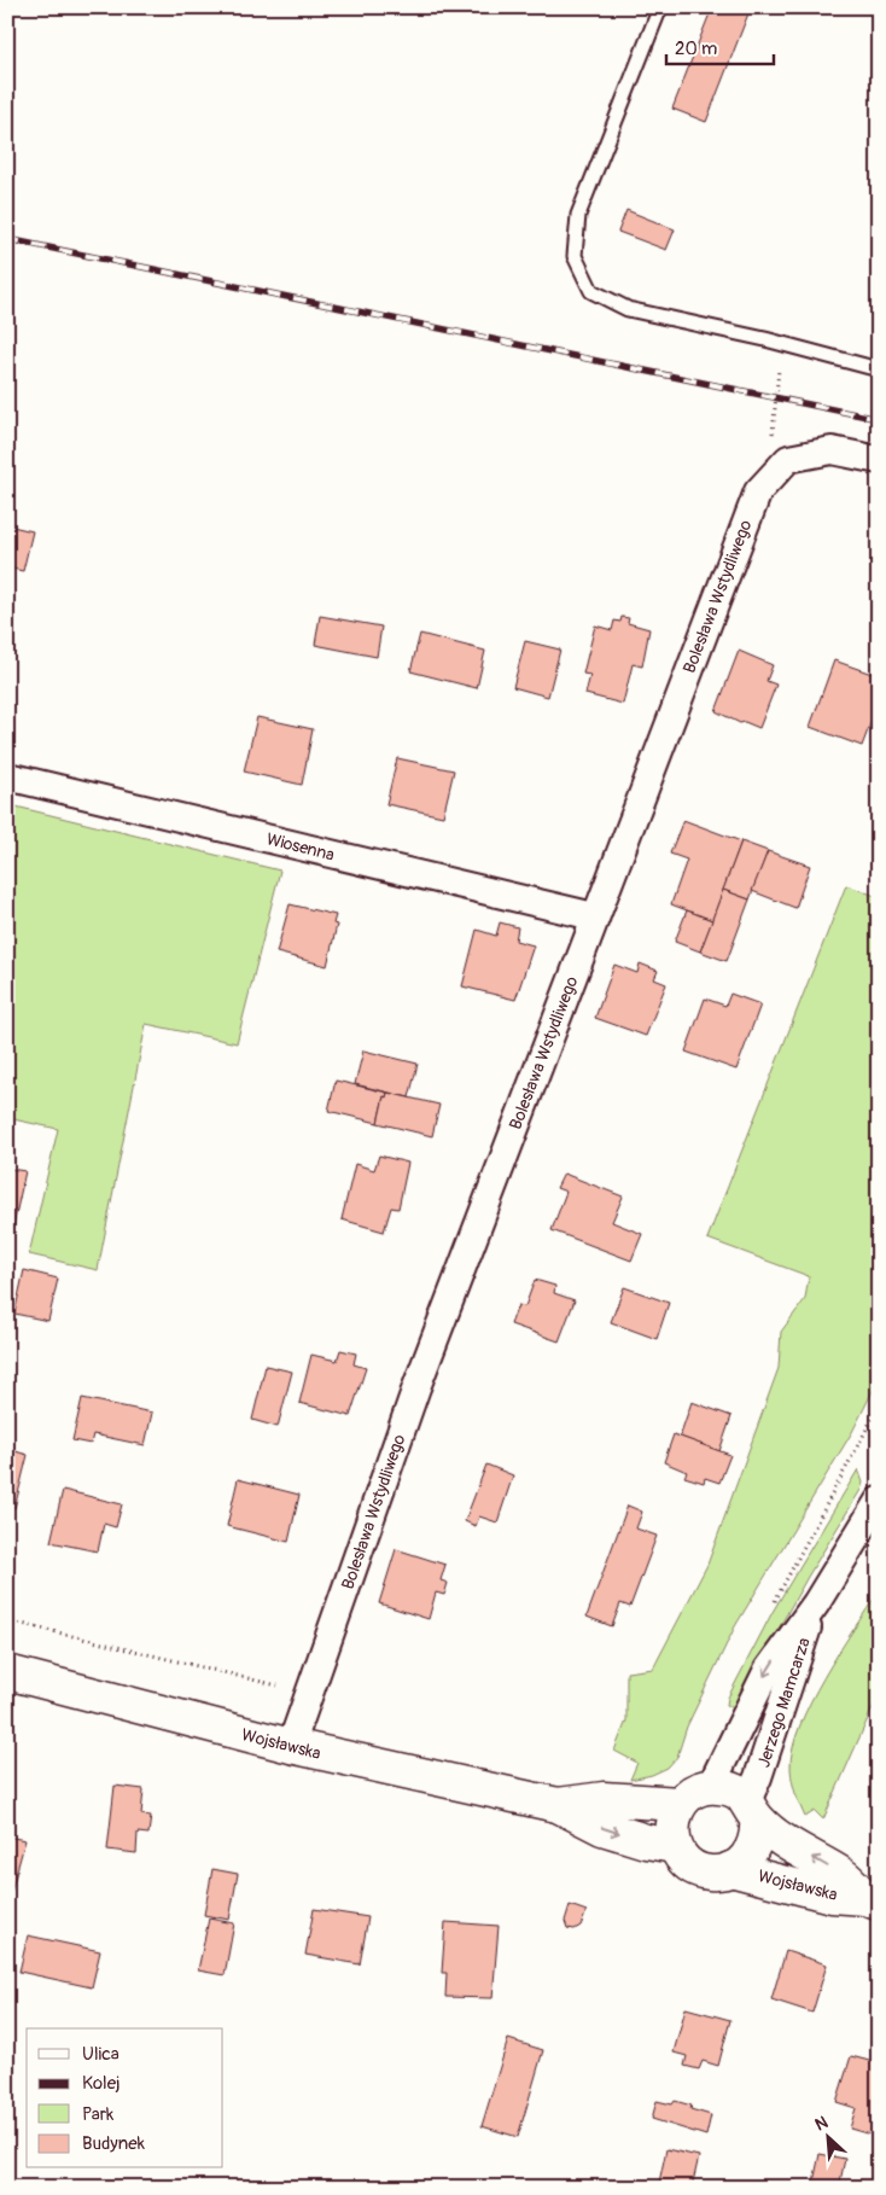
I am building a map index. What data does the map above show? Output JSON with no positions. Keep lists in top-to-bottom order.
{
  "streets": {
    "street": [
      "Bolesława Wstydliwego",
      "Wiosenna",
      "Jerzego Mamcarza",
      "Wojsławska"
    ]
  },
  "crossings": [
    ["Bolesława Wstydliwego", "Wiosenna"],
    ["Bolesława Wstydliwego", "Wojsławska"],
    ["Jerzego Mamcarza", "Wojsławska"]
  ],
  "legend": [
    "Ulica",
    "Kolej",
    "Park",
    "Budynek"
  ],
  "scale_bar": "20 m",
  "north": "top left"
}
